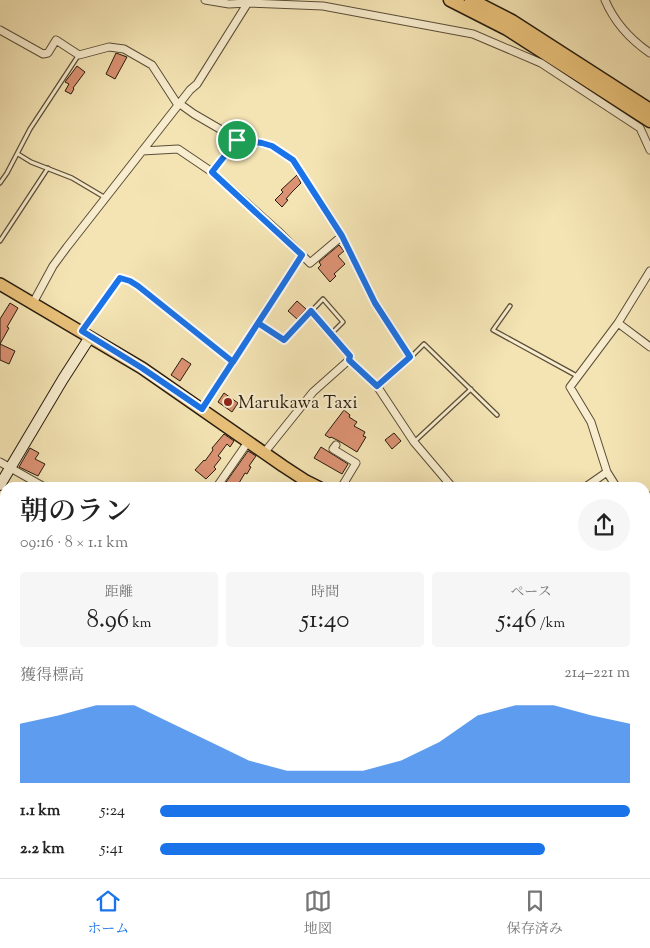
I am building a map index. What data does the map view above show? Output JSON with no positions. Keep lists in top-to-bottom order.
{
  "places": ["Marukawa Taxi"],
  "page": {
    "heading": ["朝のラン", "09:16 · 8 × 1.1 km"],
    "stats": [
      ["距離", "8.96 km"],
      ["時間", "51:40"],
      ["ペース", "5:46 /km"]
    ],
    "chart": ["獲得標高", "214–221 m"],
    "list": [
      {
        "name": "1.1 km",
        "note": "5:24"
      },
      {
        "name": "2.2 km",
        "note": "5:41"
      }
    ],
    "tabs": ["ホーム", "地図", "保存済み"]
  }
}
